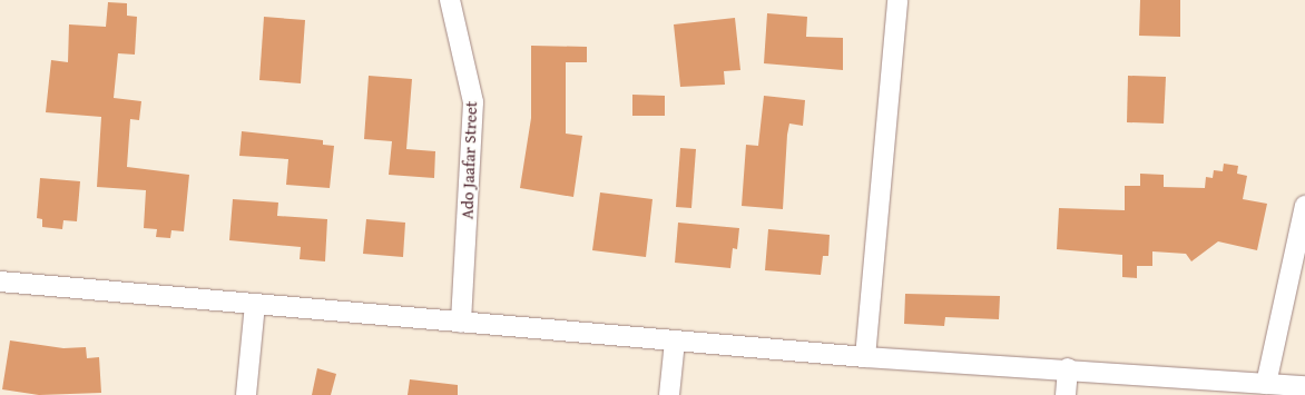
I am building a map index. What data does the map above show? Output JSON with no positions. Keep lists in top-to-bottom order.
{
  "streets": {
    "street": ["Ado Jaafar Street"]
  }
}
